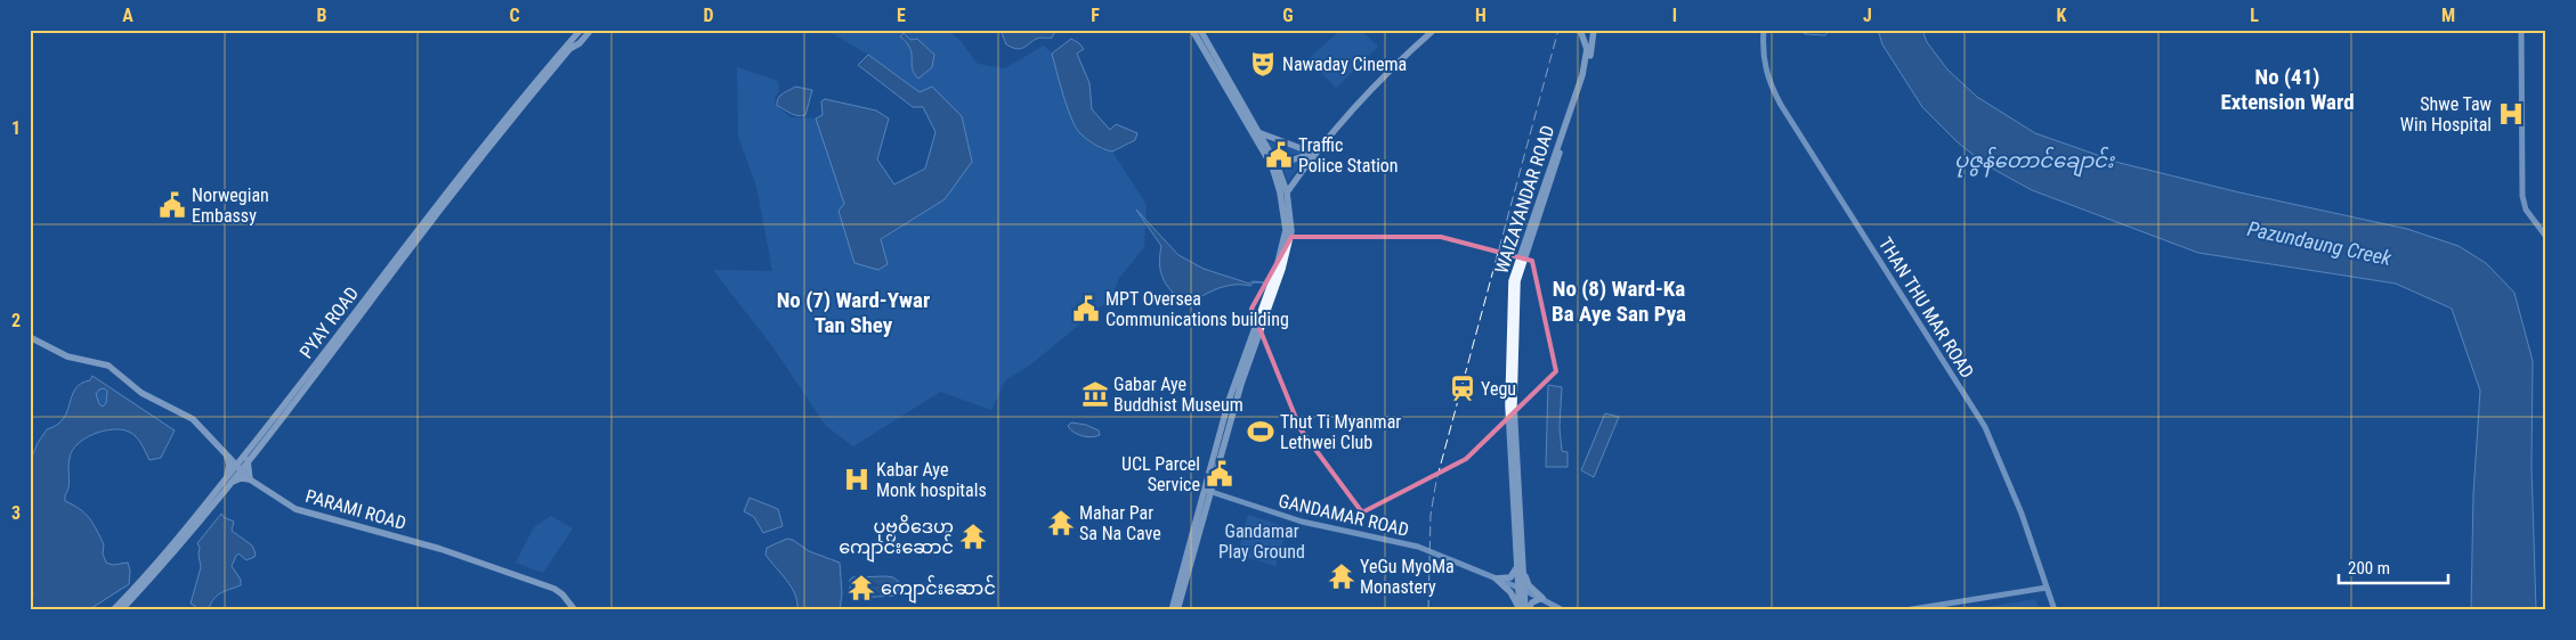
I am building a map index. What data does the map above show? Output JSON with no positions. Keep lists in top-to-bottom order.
{
  "streets": {
    "highway": ["PYAY ROAD"],
    "main road": [
      "WAIZAYANDAR ROAD",
      "THAN THU MAR ROAD",
      "PARAMI ROAD",
      "GANDAMAR ROAD"
    ]
  },
  "crossings": [
    ["WAIZAYANDAR ROAD", "GANDAMAR ROAD"],
    ["PYAY ROAD", "PARAMI ROAD"]
  ],
  "districts": ["No (41) Extension Ward", "No (8) Ward-Ka Ba Aye San Pya", "No (7) Ward-Ywar Tan Shey"],
  "water": ["ပုဇွန်တောင်ချောင်း", "Pazundaung Creek"],
  "parks": ["Gandamar Play Ground"],
  "places": {
    "theatre": ["Nawaday Cinema"],
    "hospital": ["Shwe Taw Win Hospital", "Kabar Aye Monk hospitals"],
    "public building": [
      "Traffic Police Station",
      "Norwegian Embassy",
      "MPT Oversea Communications building",
      "UCL Parcel Service"
    ],
    "station": ["Yegu"],
    "museum": ["Gabar Aye Buddhist Museum"],
    "sports": ["Thut Ti Myanmar Lethwei Club"],
    "temple": [
      "Mahar Par Sa Na Cave",
      "ပုဗ္ဗဝိဒေဟ ကျောင်းဆောင်",
      "YeGu MyoMa Monastery",
      "ကျောင်းဆောင်"
    ]
  },
  "scale_bar": "200 m",
  "grid": {
    "columns": [
      "A",
      "B",
      "C",
      "D",
      "E",
      "F",
      "G",
      "H",
      "I",
      "J",
      "K",
      "L",
      "M"
    ],
    "rows": ["1", "2", "3"]
  }
}
